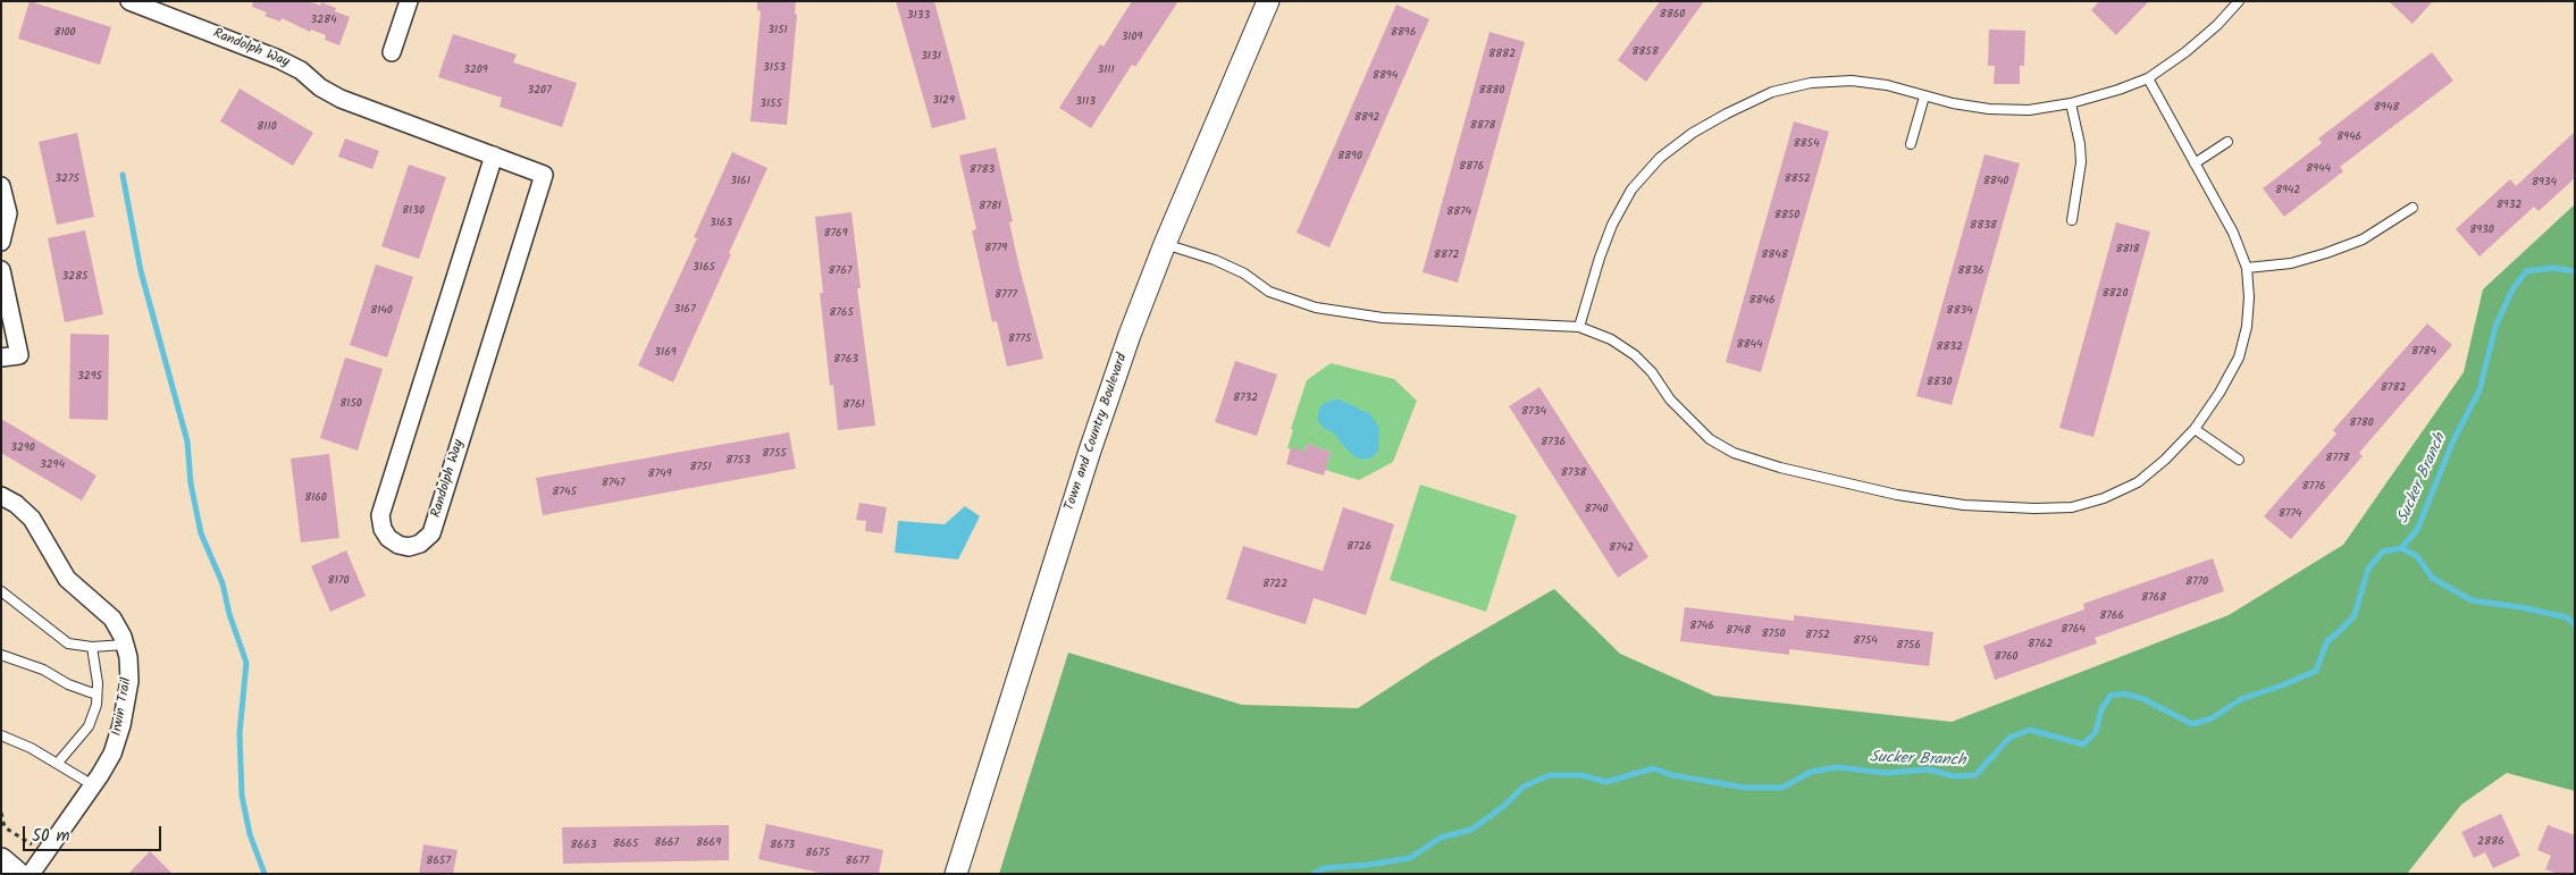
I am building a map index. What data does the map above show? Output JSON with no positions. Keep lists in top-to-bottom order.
{
  "streets": {
    "street": ["Randolph Way", "Town and Country Boulevard", "Irwin Trail"]
  },
  "water": ["Sucker Branch"],
  "house_numbers": [
    "8860",
    "3133",
    "3284",
    "3151",
    "8100",
    "8896",
    "3109",
    "8858",
    "8882",
    "3131",
    "3153",
    "3209",
    "3111",
    "8894",
    "3207",
    "8880",
    "3129",
    "3113",
    "3155",
    "8948",
    "8892",
    "8878",
    "8110",
    "8946",
    "8854",
    "8890",
    "8876",
    "8944",
    "8783",
    "3275",
    "8852",
    "3161",
    "8840",
    "8934",
    "8942",
    "8932",
    "8781",
    "8130",
    "8874",
    "8850",
    "3163",
    "8838",
    "8930",
    "8769",
    "8779",
    "8818",
    "8872",
    "8848",
    "3165",
    "8767",
    "8836",
    "3285",
    "8820",
    "8777",
    "8846",
    "3167",
    "8140",
    "8834",
    "8765",
    "8775",
    "8844",
    "8832",
    "8784",
    "3169",
    "8763",
    "3295",
    "8830",
    "8782",
    "8732",
    "8150",
    "8761",
    "8734",
    "8780",
    "8736",
    "3290",
    "8755",
    "8778",
    "8753",
    "3294",
    "8751",
    "8738",
    "8749",
    "8747",
    "8776",
    "8745",
    "8160",
    "8740",
    "8774",
    "8726",
    "8742",
    "8170",
    "8770",
    "8722",
    "8768",
    "8766",
    "8746",
    "8764",
    "8748",
    "8750",
    "8752",
    "8754",
    "8762",
    "8756",
    "8760",
    "2886",
    "8667",
    "8669",
    "8665",
    "8663",
    "8673",
    "8675",
    "8657",
    "8677"
  ],
  "scale_bar": "50 m"
}
